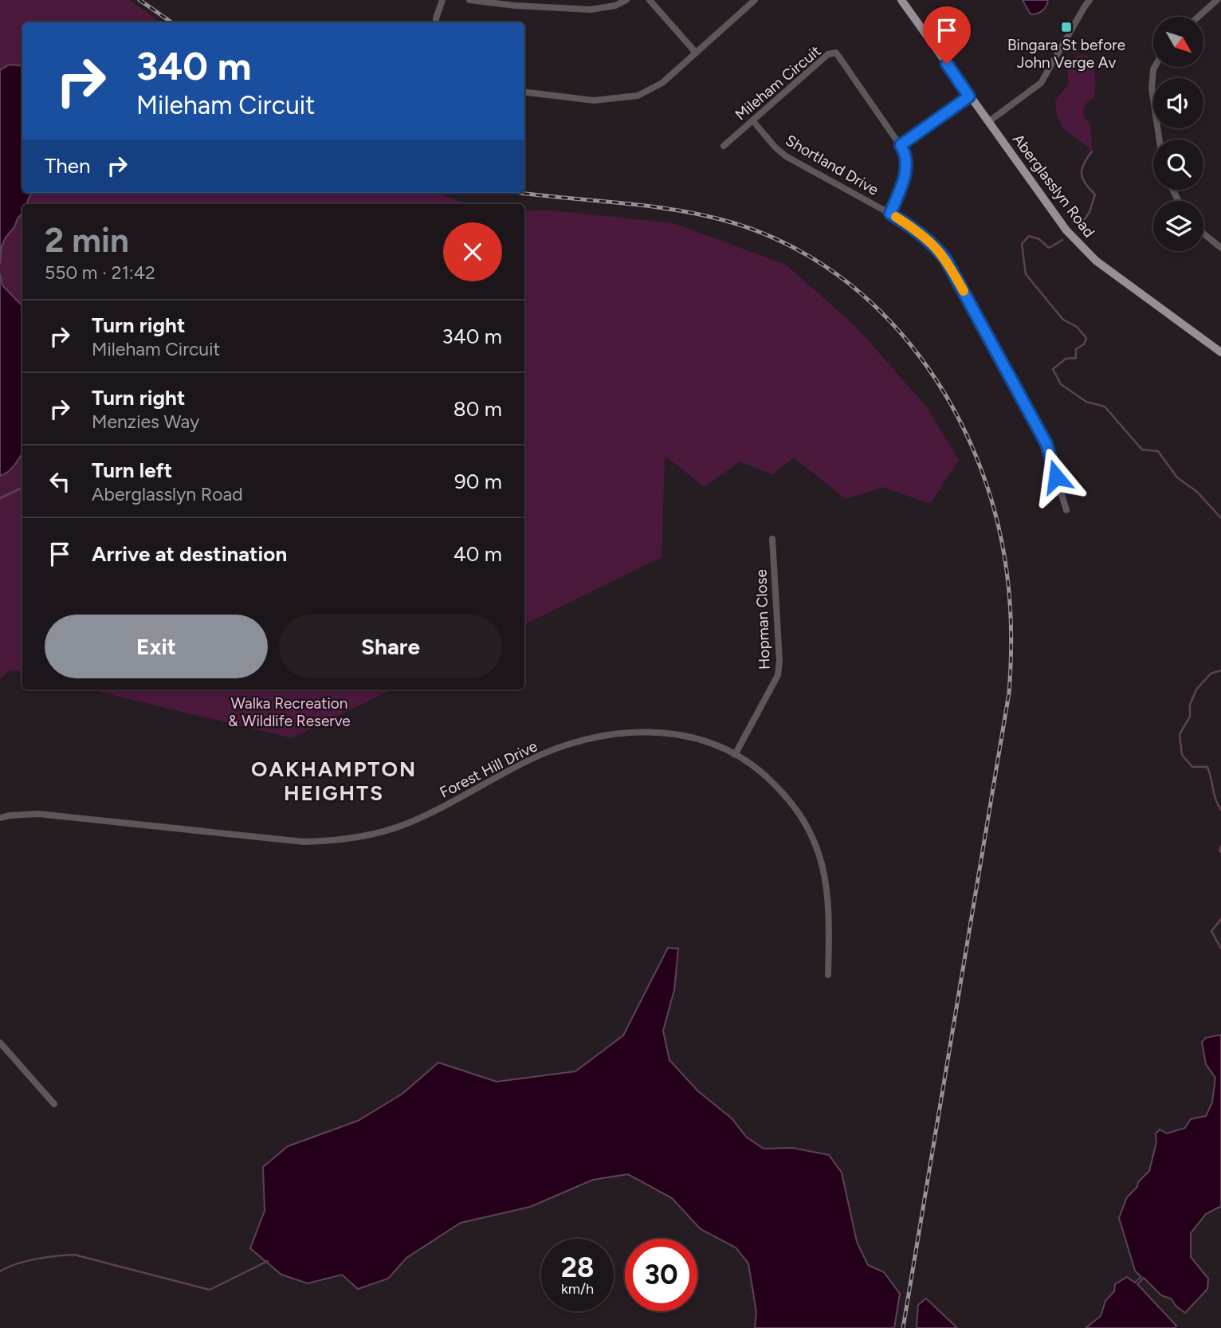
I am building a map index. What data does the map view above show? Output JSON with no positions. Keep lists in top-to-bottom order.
{
  "streets": {
    "main road": ["Aberglasslyn Road"],
    "street": [
      "Mileham Circuit",
      "Shortland Drive",
      "Hopman Close",
      "Forest Hill Drive"
    ]
  },
  "crossings": [
    ["Mileham Circuit", "Shortland Drive"],
    ["Hopman Close", "Forest Hill Drive"]
  ],
  "districts": ["OAKHAMPTON HEIGHTS"],
  "parks": ["Walka Recreation & Wildlife Reserve"],
  "places": {
    "transit": ["Bingara St before John Verge Av"]
  },
  "north": "bottom right",
  "page": {
    "turn": ["340 m", "Mileham Circuit"],
    "then": "Then",
    "heading": ["2 min", "550 m · 21:42"],
    "list": [
      {
        "name": "Turn right",
        "note": "Mileham Circuit",
        "value": "340 m"
      },
      {
        "name": "Turn right",
        "note": "Menzies Way",
        "value": "80 m"
      },
      {
        "name": "Turn left",
        "note": "Aberglasslyn Road",
        "value": "90 m"
      },
      {
        "name": "Arrive at destination",
        "value": "40 m"
      }
    ],
    "buttons": ["Exit", "Share"],
    "speed": "28 km/h",
    "limit": "30"
  }
}
